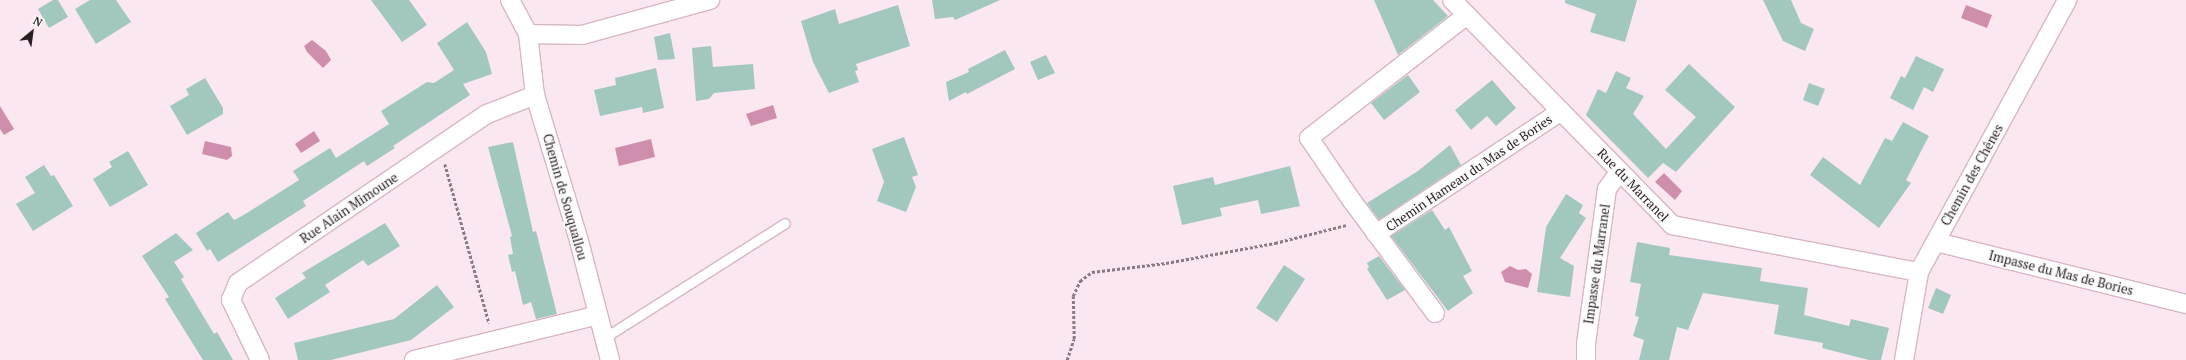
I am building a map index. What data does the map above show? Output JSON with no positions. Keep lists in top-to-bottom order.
{
  "streets": {
    "street": [
      "Chemin Hameau du Mas de Bories",
      "Chemin des Chênes",
      "Rue du Marranel",
      "Chemin de Souquallou",
      "Rue Alain Mimoune",
      "Impasse du Marranel",
      "Impasse du Mas de Bories"
    ]
  },
  "crossings": [
    ["Chemin Hameau du Mas de Bories", "Rue du Marranel"],
    ["Chemin des Chênes", "Rue du Marranel"],
    ["Chemin des Chênes", "Impasse du Mas de Bories"],
    ["Rue du Marranel", "Impasse du Marranel"],
    ["Chemin de Souquallou", "Rue Alain Mimoune"]
  ],
  "north": "top right"
}
